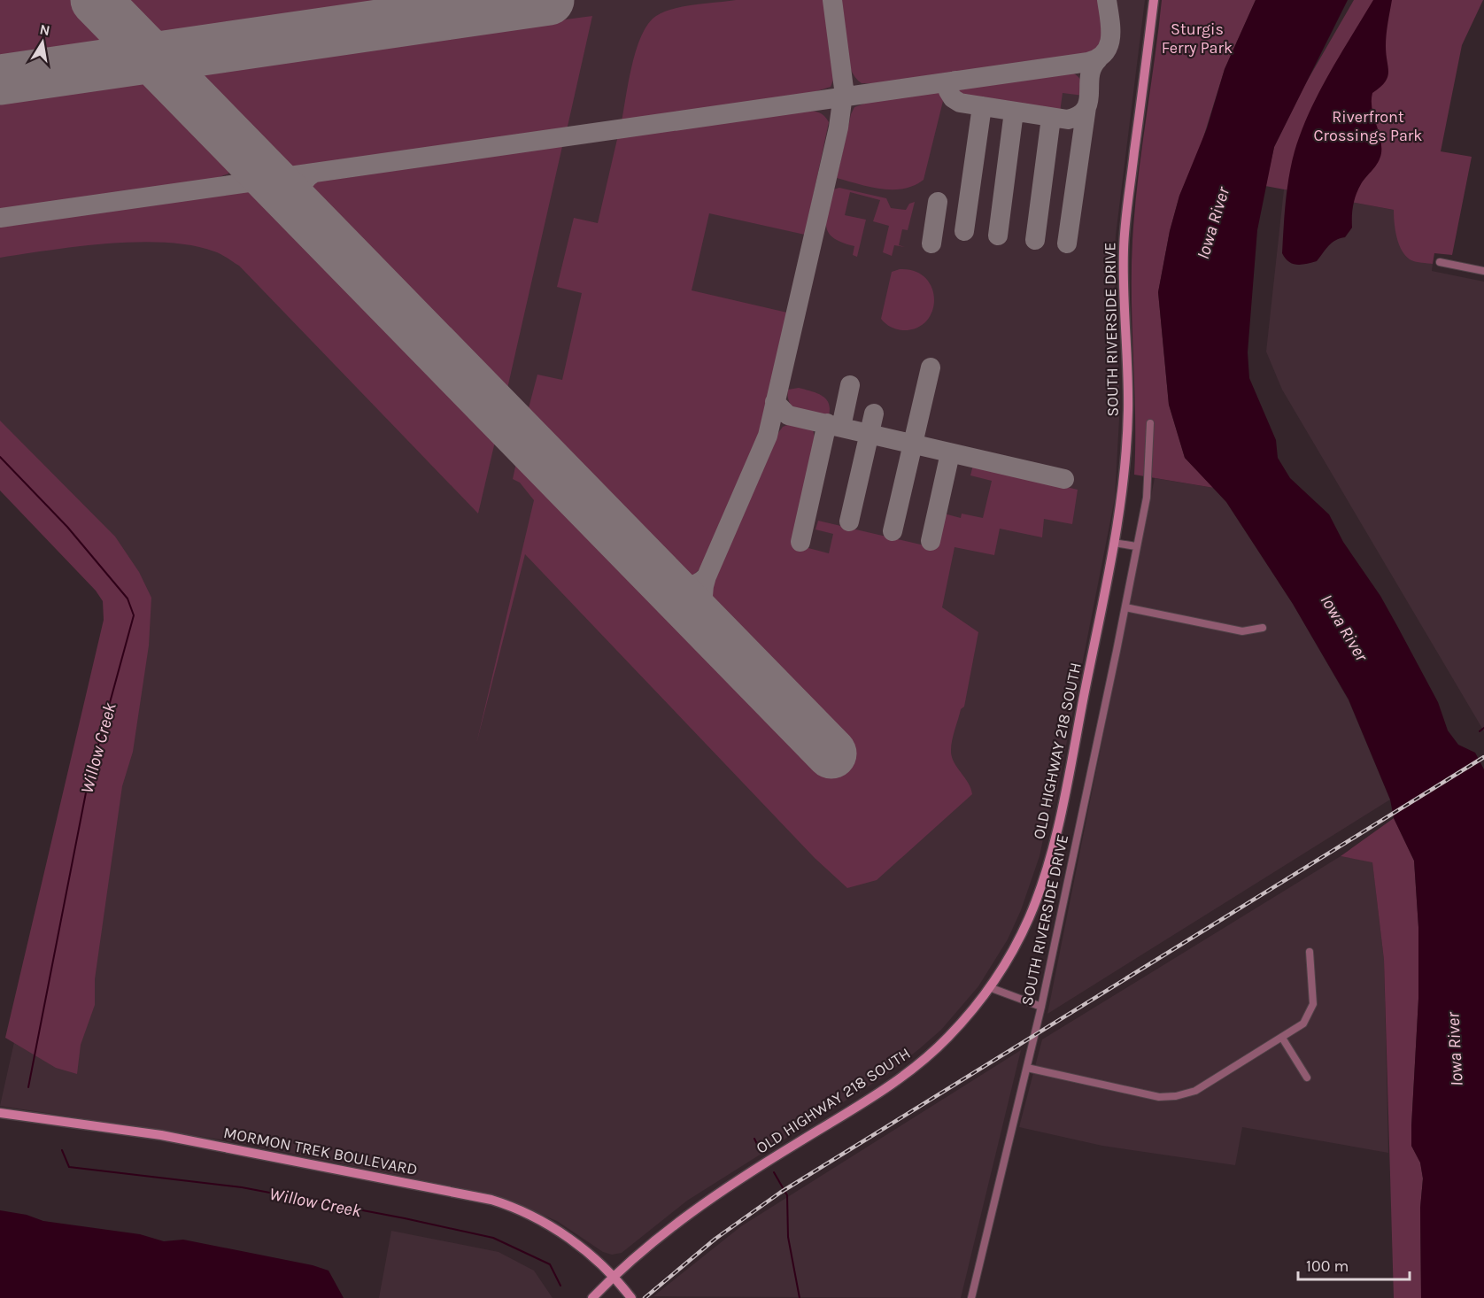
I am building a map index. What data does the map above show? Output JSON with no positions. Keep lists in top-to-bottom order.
{
  "streets": {
    "main road": ["SOUTH RIVERSIDE DRIVE", "OLD HIGHWAY 218 SOUTH", "MORMON TREK BOULEVARD"]
  },
  "crossings": [
    ["SOUTH RIVERSIDE DRIVE", "OLD HIGHWAY 218 SOUTH"],
    ["OLD HIGHWAY 218 SOUTH", "MORMON TREK BOULEVARD"]
  ],
  "water": ["Iowa River", "Willow Creek"],
  "parks": ["Sturgis Ferry Park", "Riverfront Crossings Park"],
  "scale_bar": "100 m",
  "north": "top"
}
